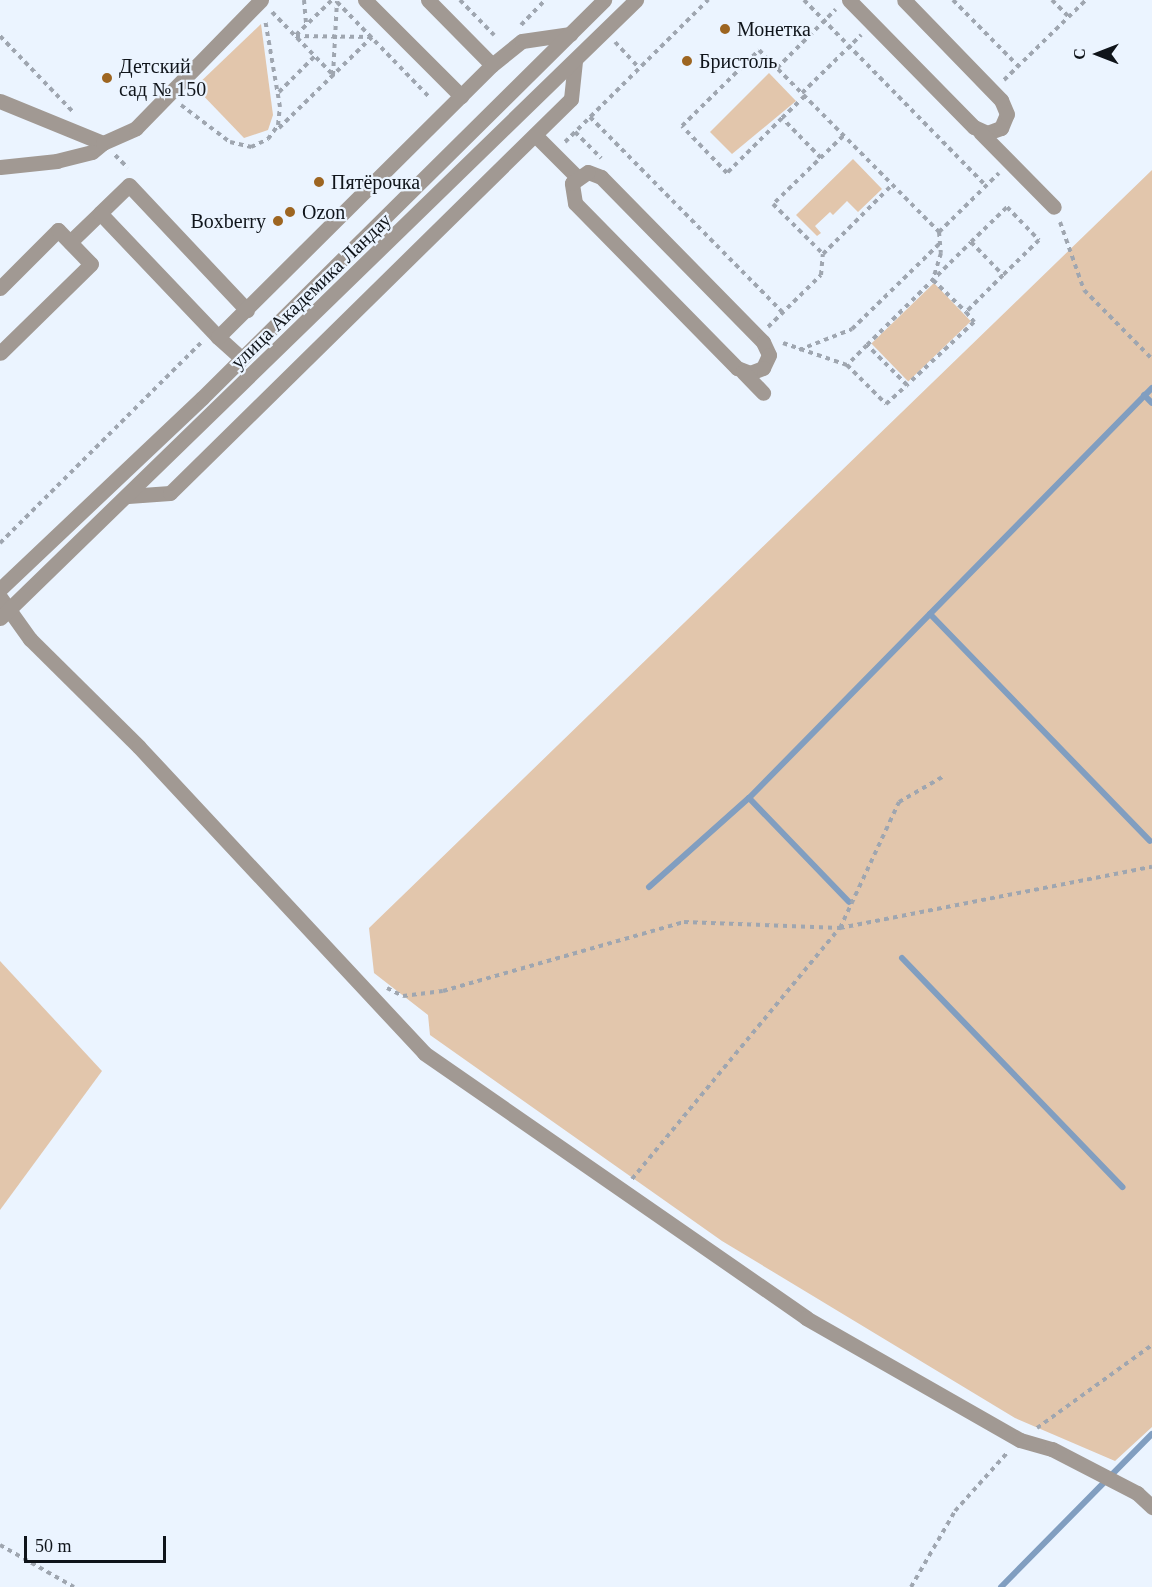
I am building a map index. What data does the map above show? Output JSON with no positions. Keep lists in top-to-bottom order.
{
  "streets": {
    "street": ["улица Академика Ландау"]
  },
  "places": [
    "Монетка",
    "Бристоль",
    "Детский сад № 150",
    "Пятёрочка",
    "Ozon",
    "Boxberry"
  ],
  "scale_bar": "50 m",
  "north": "left"
}
